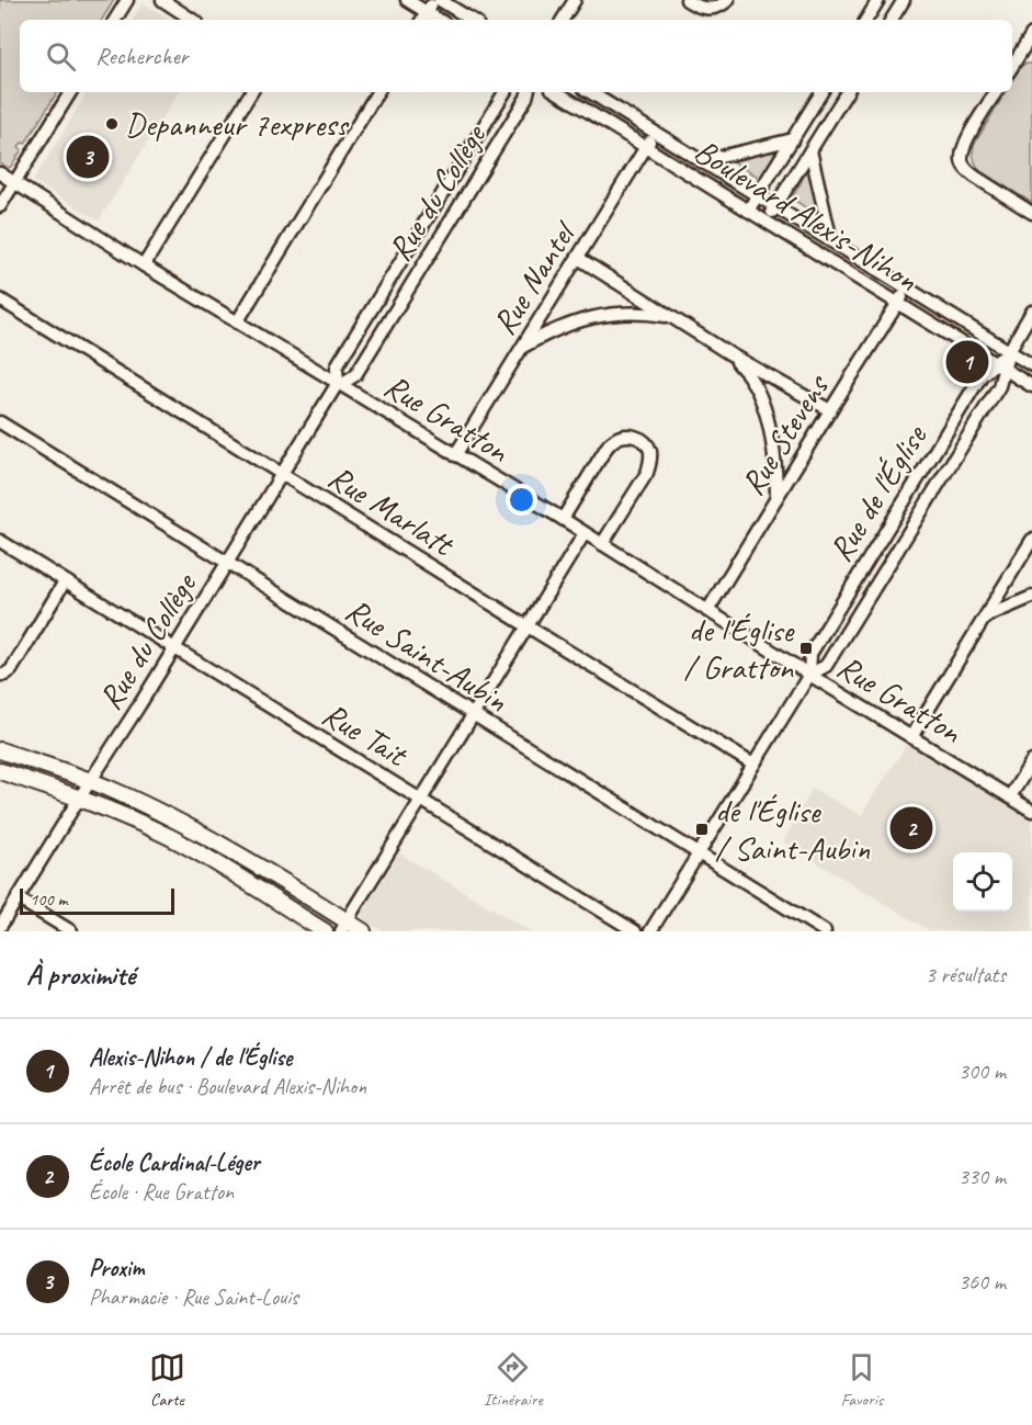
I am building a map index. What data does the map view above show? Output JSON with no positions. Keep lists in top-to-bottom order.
{
  "streets": {
    "street": [
      "Rue du Collège",
      "Boulevard Alexis-Nihon",
      "Rue Nantel",
      "Rue Gratton",
      "Rue Stevens",
      "Rue de l'Église",
      "Rue Marlatt",
      "Rue Saint-Aubin",
      "Rue Tait"
    ]
  },
  "crossings": [
    ["Rue du Collège", "Rue Gratton"],
    ["Rue du Collège", "Rue Marlatt"],
    ["Rue du Collège", "Rue Saint-Aubin"],
    ["Rue du Collège", "Rue Tait"],
    ["Boulevard Alexis-Nihon", "Rue Nantel"],
    ["Boulevard Alexis-Nihon", "Rue Stevens"],
    ["Boulevard Alexis-Nihon", "Rue de l'Église"],
    ["Rue Nantel", "Rue Gratton"],
    ["Rue Gratton", "Rue Stevens"],
    ["Rue Gratton", "Rue de l'Église"],
    ["Rue de l'Église", "Rue Marlatt"],
    ["Rue de l'Église", "Rue Saint-Aubin"]
  ],
  "places": {
    "other": ["Depanneur 7express"],
    "transit": ["de l'Église / Gratton", "de l'Église / Saint-Aubin"]
  },
  "scale_bar": "100 m",
  "page": {
    "search": "Rechercher",
    "pins": ["3", "1", "2"],
    "scale": "100 m",
    "heading": ["À proximité", "3 résultats"],
    "list": [
      {
        "mark": "1",
        "name": "Alexis-Nihon / de l'Église",
        "note": "Arrêt de bus · Boulevard Alexis-Nihon",
        "value": "300 m"
      },
      {
        "mark": "2",
        "name": "École Cardinal-Léger",
        "note": "École · Rue Gratton",
        "value": "330 m"
      },
      {
        "mark": "3",
        "name": "Proxim",
        "note": "Pharmacie · Rue Saint-Louis",
        "value": "360 m"
      }
    ],
    "nav": ["Carte", "Itinéraire", "Favoris"]
  }
}
